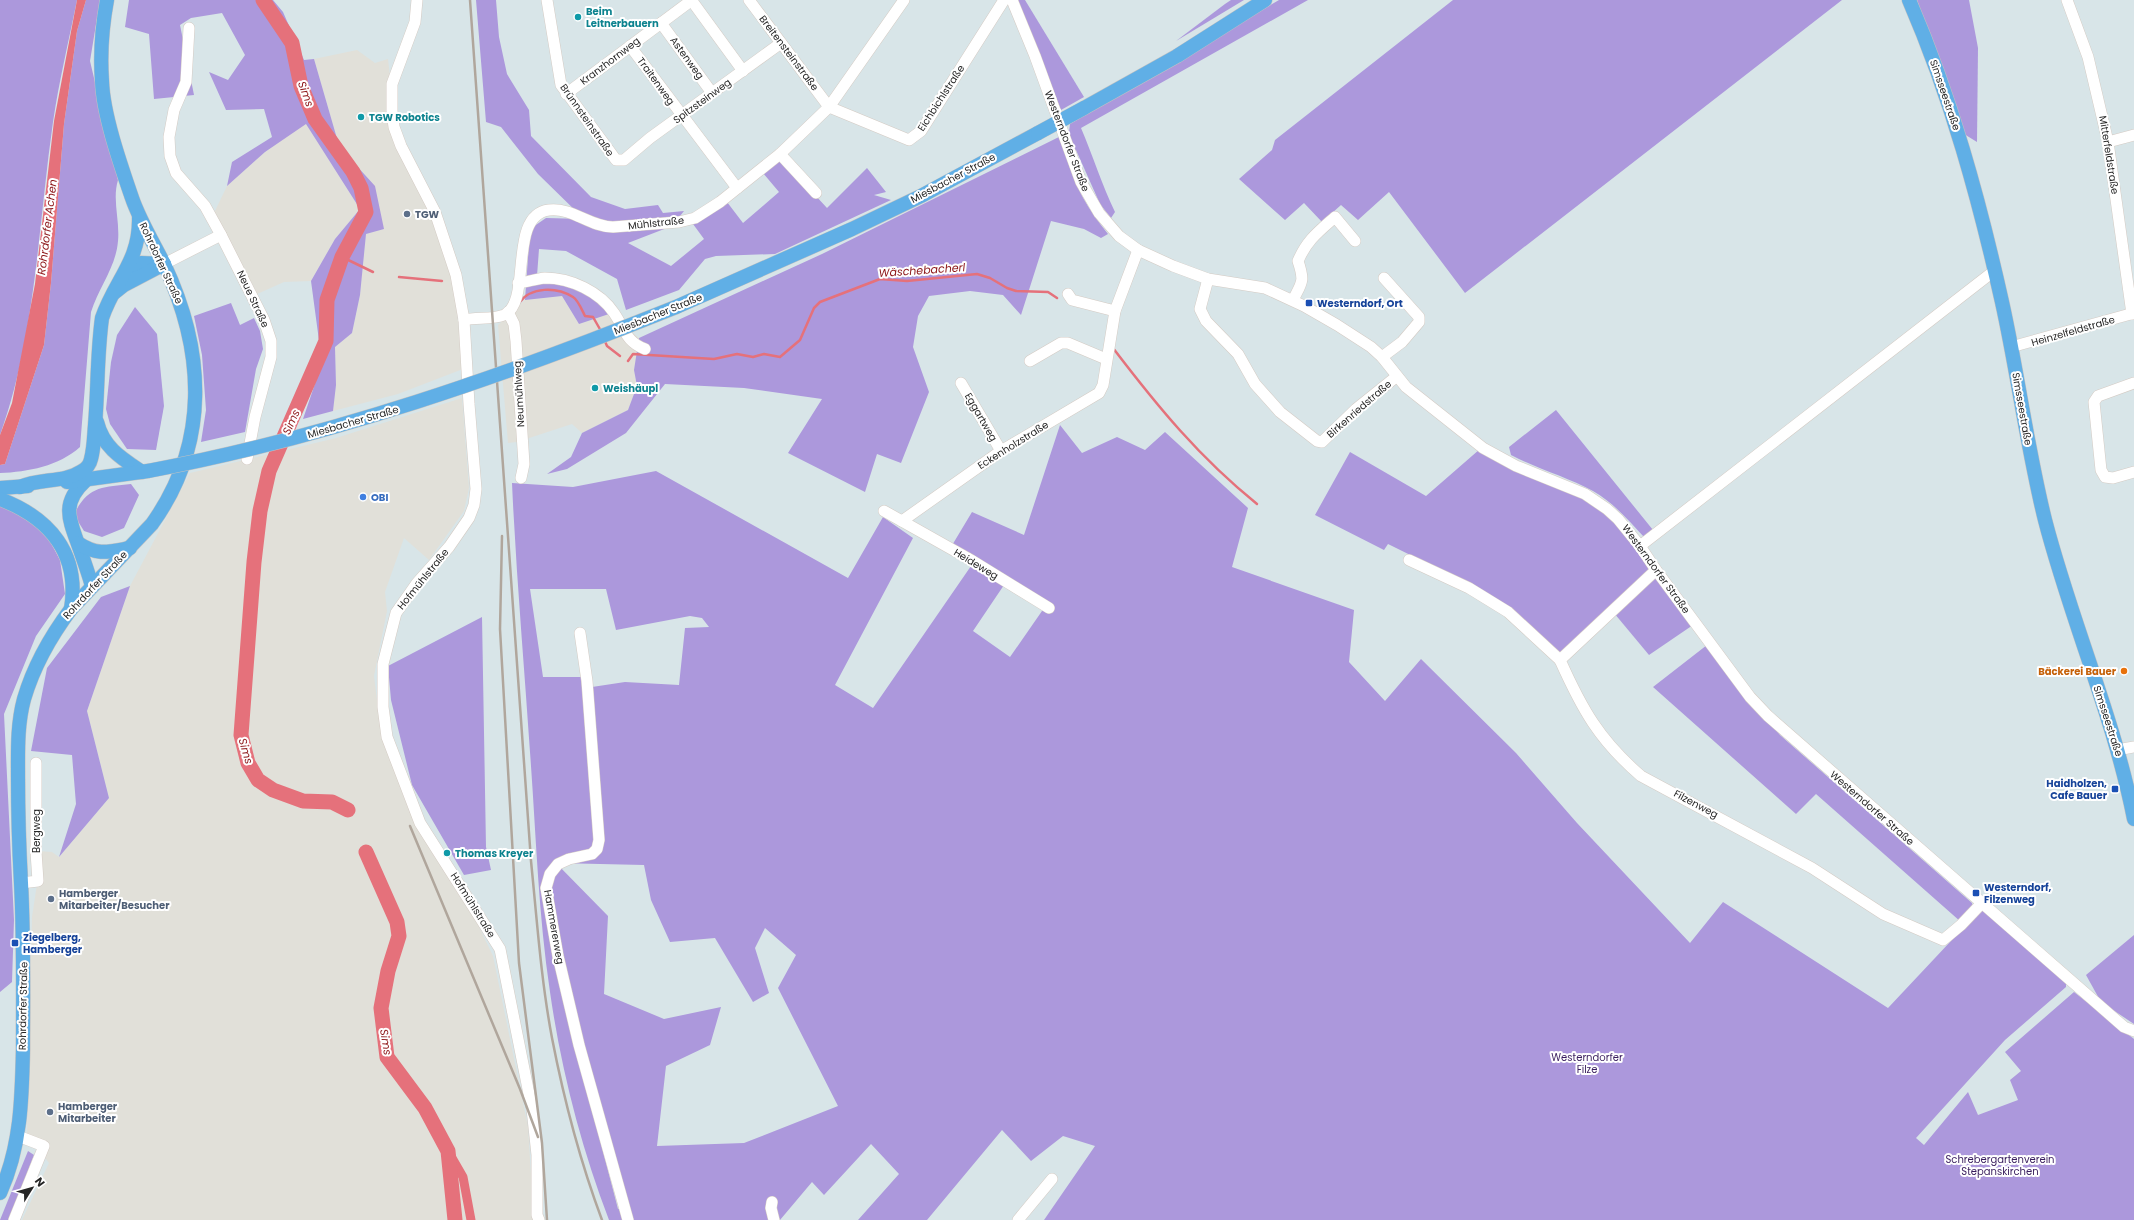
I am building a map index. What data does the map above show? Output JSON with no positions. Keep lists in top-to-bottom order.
{
  "streets": {
    "main road": ["Simsseestraße", "Miesbacher Straße", "Rohrdorfer Straße"],
    "street": [
      "Breitensteinstraße",
      "Astenweg",
      "Kranzhornweg",
      "Traitenweg",
      "Eichbichlstraße",
      "Spitzsteinweg",
      "Brünnsteinstraße",
      "Westerndorfer Straße",
      "Mitterfeldstraße",
      "Mühlstraße",
      "Neue Straße",
      "Heinzelfeldstraße",
      "Neumühlweg",
      "Birkenriedstraße",
      "Eggartweg",
      "Eckenholzstraße",
      "Heideweg",
      "Hofmühlstraße",
      "Filzenweg",
      "Bergweg",
      "Hammererweg"
    ]
  },
  "crossings": [
    ["Breitensteinstraße", "Eichbichlstraße"],
    ["Breitensteinstraße", "Spitzsteinweg"],
    ["Breitensteinstraße", "Mühlstraße"],
    ["Astenweg", "Kranzhornweg"],
    ["Astenweg", "Spitzsteinweg"],
    ["Kranzhornweg", "Traitenweg"],
    ["Kranzhornweg", "Brünnsteinstraße"],
    ["Traitenweg", "Spitzsteinweg"],
    ["Traitenweg", "Mühlstraße"],
    ["Simsseestraße", "Heinzelfeldstraße"],
    ["Eichbichlstraße", "Mühlstraße"],
    ["Spitzsteinweg", "Brünnsteinstraße"],
    ["Westerndorfer Straße", "Birkenriedstraße"],
    ["Westerndorfer Straße", "Eckenholzstraße"],
    ["Westerndorfer Straße", "Filzenweg"],
    ["Mitterfeldstraße", "Heinzelfeldstraße"],
    ["Mühlstraße", "Neumühlweg"],
    ["Rohrdorfer Straße", "Bergweg"],
    ["Eggartweg", "Eckenholzstraße"],
    ["Eckenholzstraße", "Heideweg"]
  ],
  "water": ["Sims", "Rohrdorfer Achen", "Wäschebacherl"],
  "parks": ["Westerndorfer Filze", "Schrebergartenverein Stepanskirchen"],
  "places": {
    "other": [
      "Beim Leitnerbauern",
      "TGW Robotics",
      "TGW",
      "Weishäupl",
      "OBI",
      "Bäckerei Bauer",
      "Thomas Kreyer",
      "Hamberger Mitarbeiter/Besucher",
      "Hamberger Mitarbeiter"
    ],
    "transit": [
      "Westerndorf, Ort",
      "Haidholzen, Cafe Bauer",
      "Westerndorf, Filzenweg",
      "Ziegelberg, Hamberger"
    ]
  },
  "north": "top right"
}
